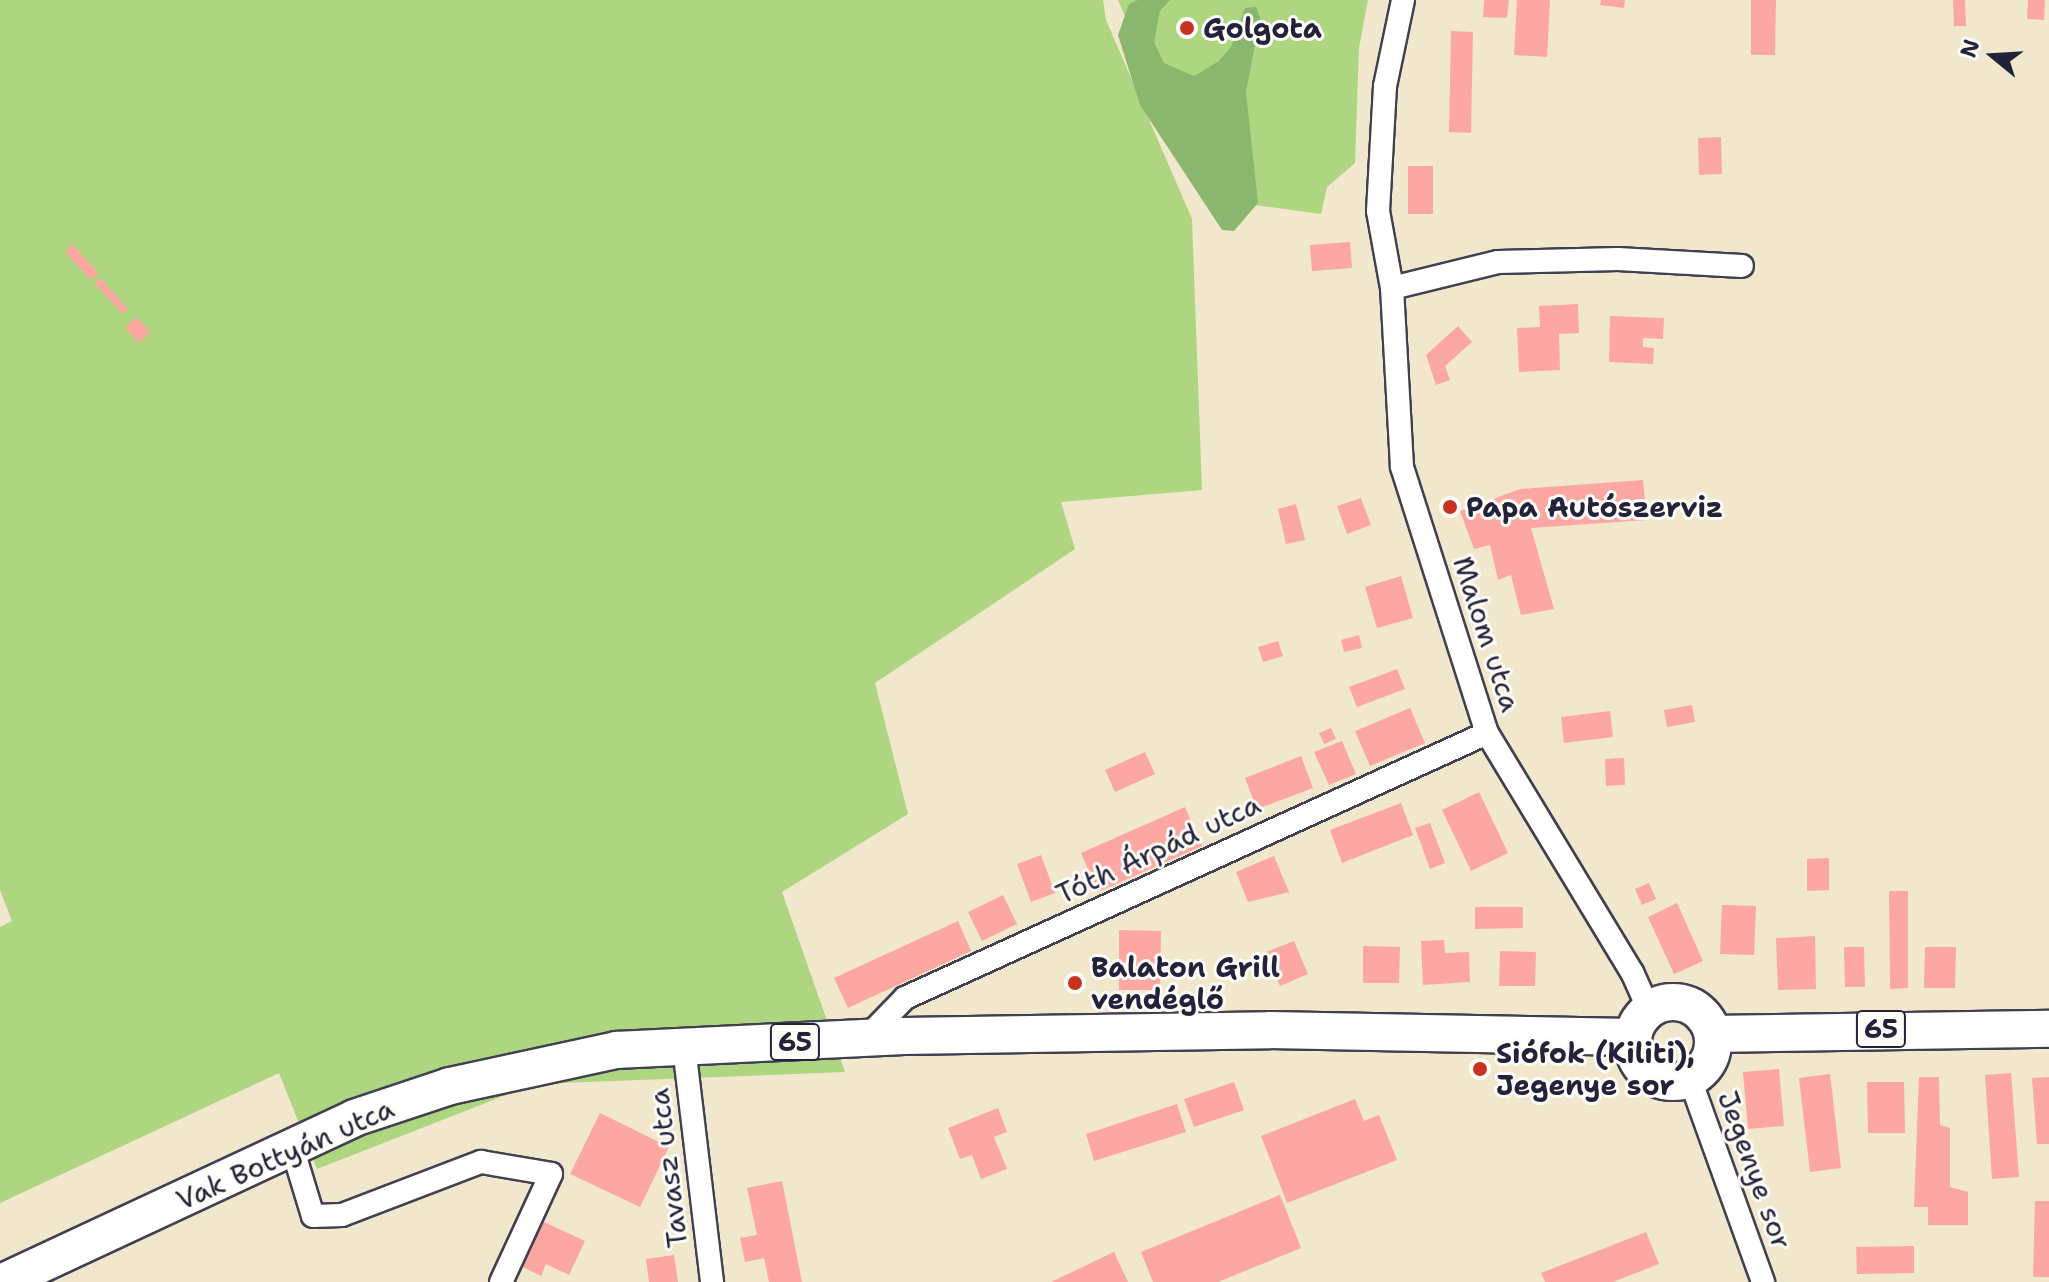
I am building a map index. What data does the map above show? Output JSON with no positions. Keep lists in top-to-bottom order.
{
  "streets": {
    "main road": ["65", "Vak Bottyán utca"],
    "street": [
      "Malom utca",
      "Tóth Árpád utca",
      "Tavasz utca",
      "Jegenye sor"
    ]
  },
  "crossings": [
    ["Malom utca", "Tóth Árpád utca"],
    ["Malom utca", "65"],
    ["Malom utca", "Vak Bottyán utca"],
    ["Malom utca", "Jegenye sor"],
    ["Tóth Árpád utca", "Vak Bottyán utca"],
    ["65", "Vak Bottyán utca"],
    ["65", "Jegenye sor"],
    ["Vak Bottyán utca", "Tavasz utca"],
    ["Vak Bottyán utca", "Jegenye sor"]
  ],
  "places": [
    "Golgota",
    "Papa Autószerviz",
    "Balaton Grill vendéglő",
    "Siófok (Kiliti), Jegenye sor"
  ],
  "north": "left"
}
